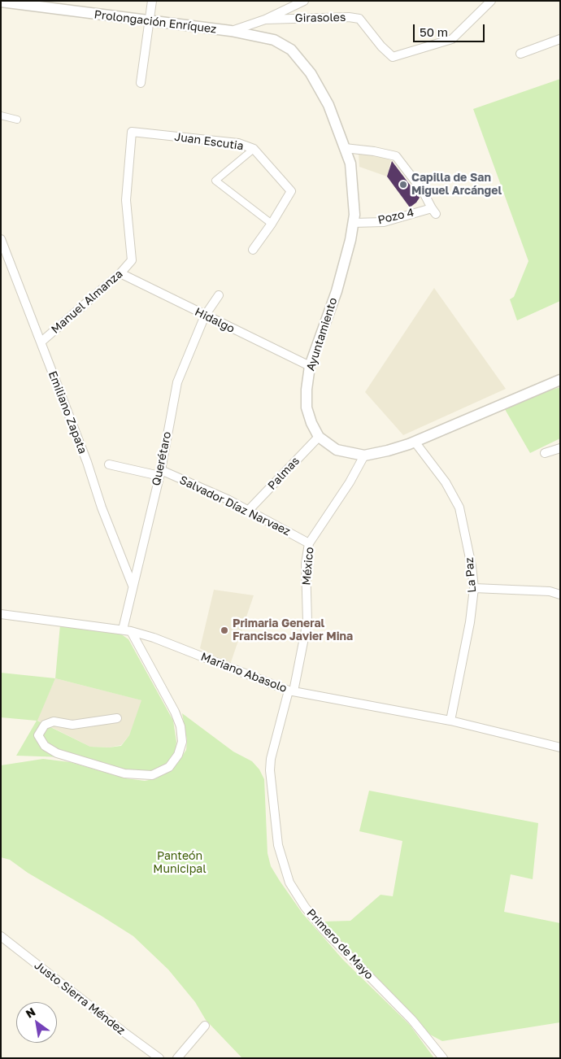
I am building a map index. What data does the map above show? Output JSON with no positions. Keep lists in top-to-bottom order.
{
  "streets": {
    "street": [
      "Girasoles",
      "Prolongación Enríquez",
      "Juan Escutia",
      "Pozo 4",
      "Manuel Almanza",
      "Hidalgo",
      "Ayuntamiento",
      "Emiliano Zapata",
      "Querétaro",
      "Palmas",
      "Salvador Díaz Narvaez",
      "México",
      "La Paz",
      "Mariano Abasolo",
      "Primero de Mayo",
      "Justo Sierra Méndez"
    ]
  },
  "crossings": [
    ["Girasoles", "Prolongación Enríquez"],
    ["Prolongación Enríquez", "Ayuntamiento"],
    ["Juan Escutia", "Manuel Almanza"],
    ["Pozo 4", "Ayuntamiento"],
    ["Manuel Almanza", "Hidalgo"],
    ["Manuel Almanza", "Emiliano Zapata"],
    ["Hidalgo", "Ayuntamiento"],
    ["Hidalgo", "Querétaro"],
    ["Ayuntamiento", "Palmas"],
    ["Emiliano Zapata", "Querétaro"],
    ["Querétaro", "Salvador Díaz Narvaez"],
    ["Querétaro", "Mariano Abasolo"],
    ["Palmas", "Salvador Díaz Narvaez"],
    ["Salvador Díaz Narvaez", "México"],
    ["México", "Mariano Abasolo"],
    ["México", "Primero de Mayo"],
    ["La Paz", "Mariano Abasolo"],
    ["Mariano Abasolo", "Primero de Mayo"]
  ],
  "parks": ["Panteón Municipal"],
  "places": ["Capilla de San Miguel Arcángel", "Primaria General Francisco Javier Mina"],
  "scale_bar": "50 m",
  "north": "top left"
}
